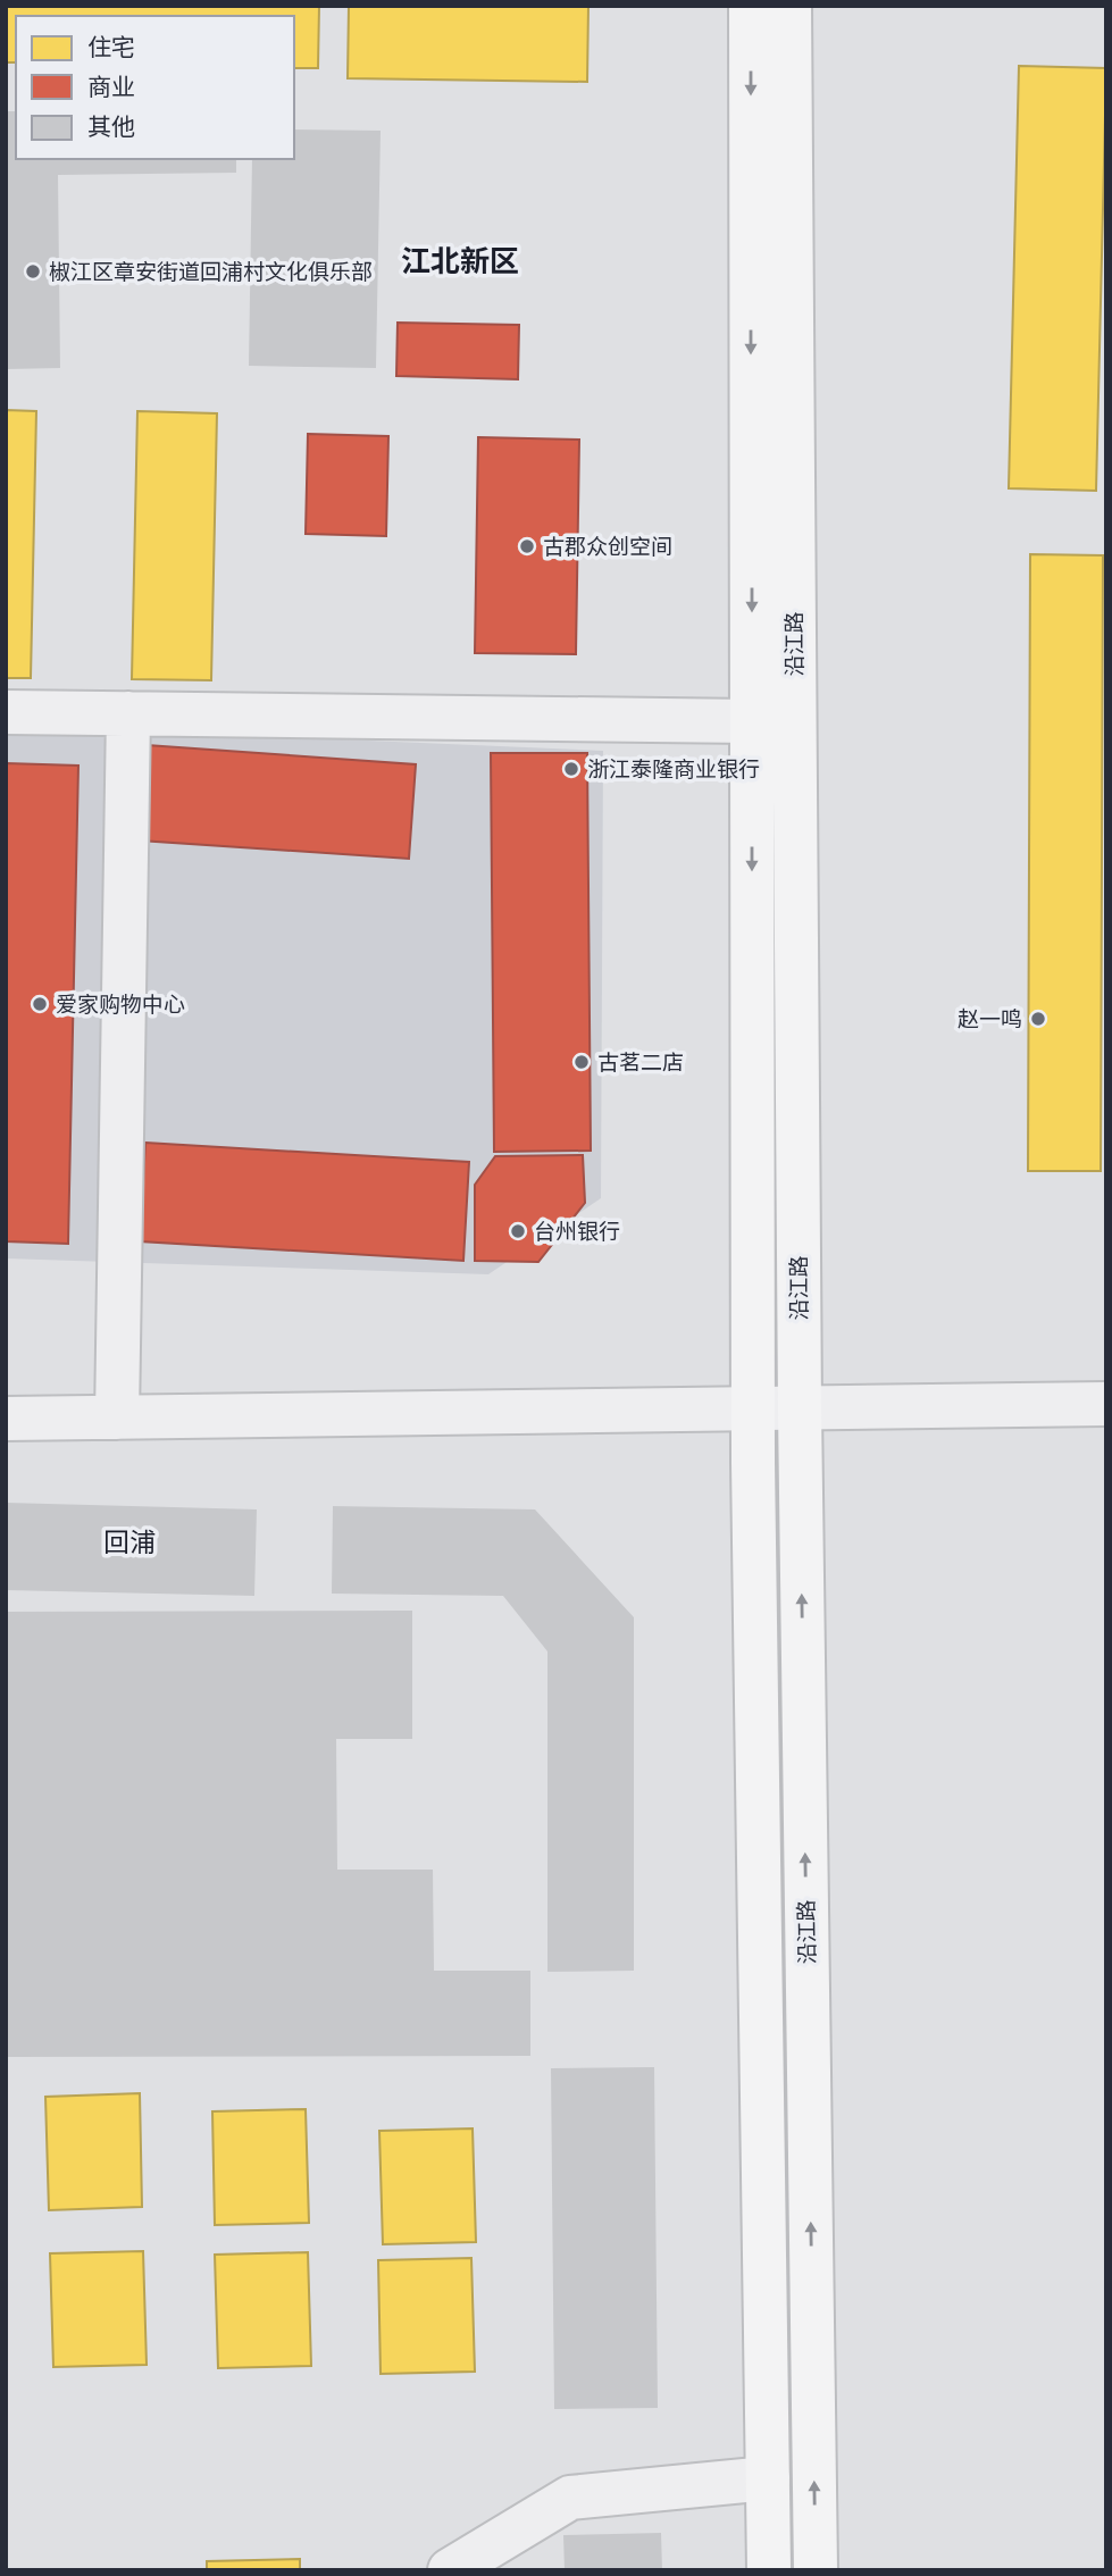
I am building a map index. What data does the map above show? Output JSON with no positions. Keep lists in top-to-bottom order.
{
  "streets": {
    "main road": ["沿江路"]
  },
  "districts": ["江北新区", "回浦"],
  "places": [
    "椒江区章安街道回浦村文化俱乐部",
    "古郡众创空间",
    "浙江泰隆商业银行",
    "爱家购物中心",
    "赵一鸣",
    "古茗二店",
    "台州银行"
  ],
  "legend": ["住宅", "商业", "其他"]
}
